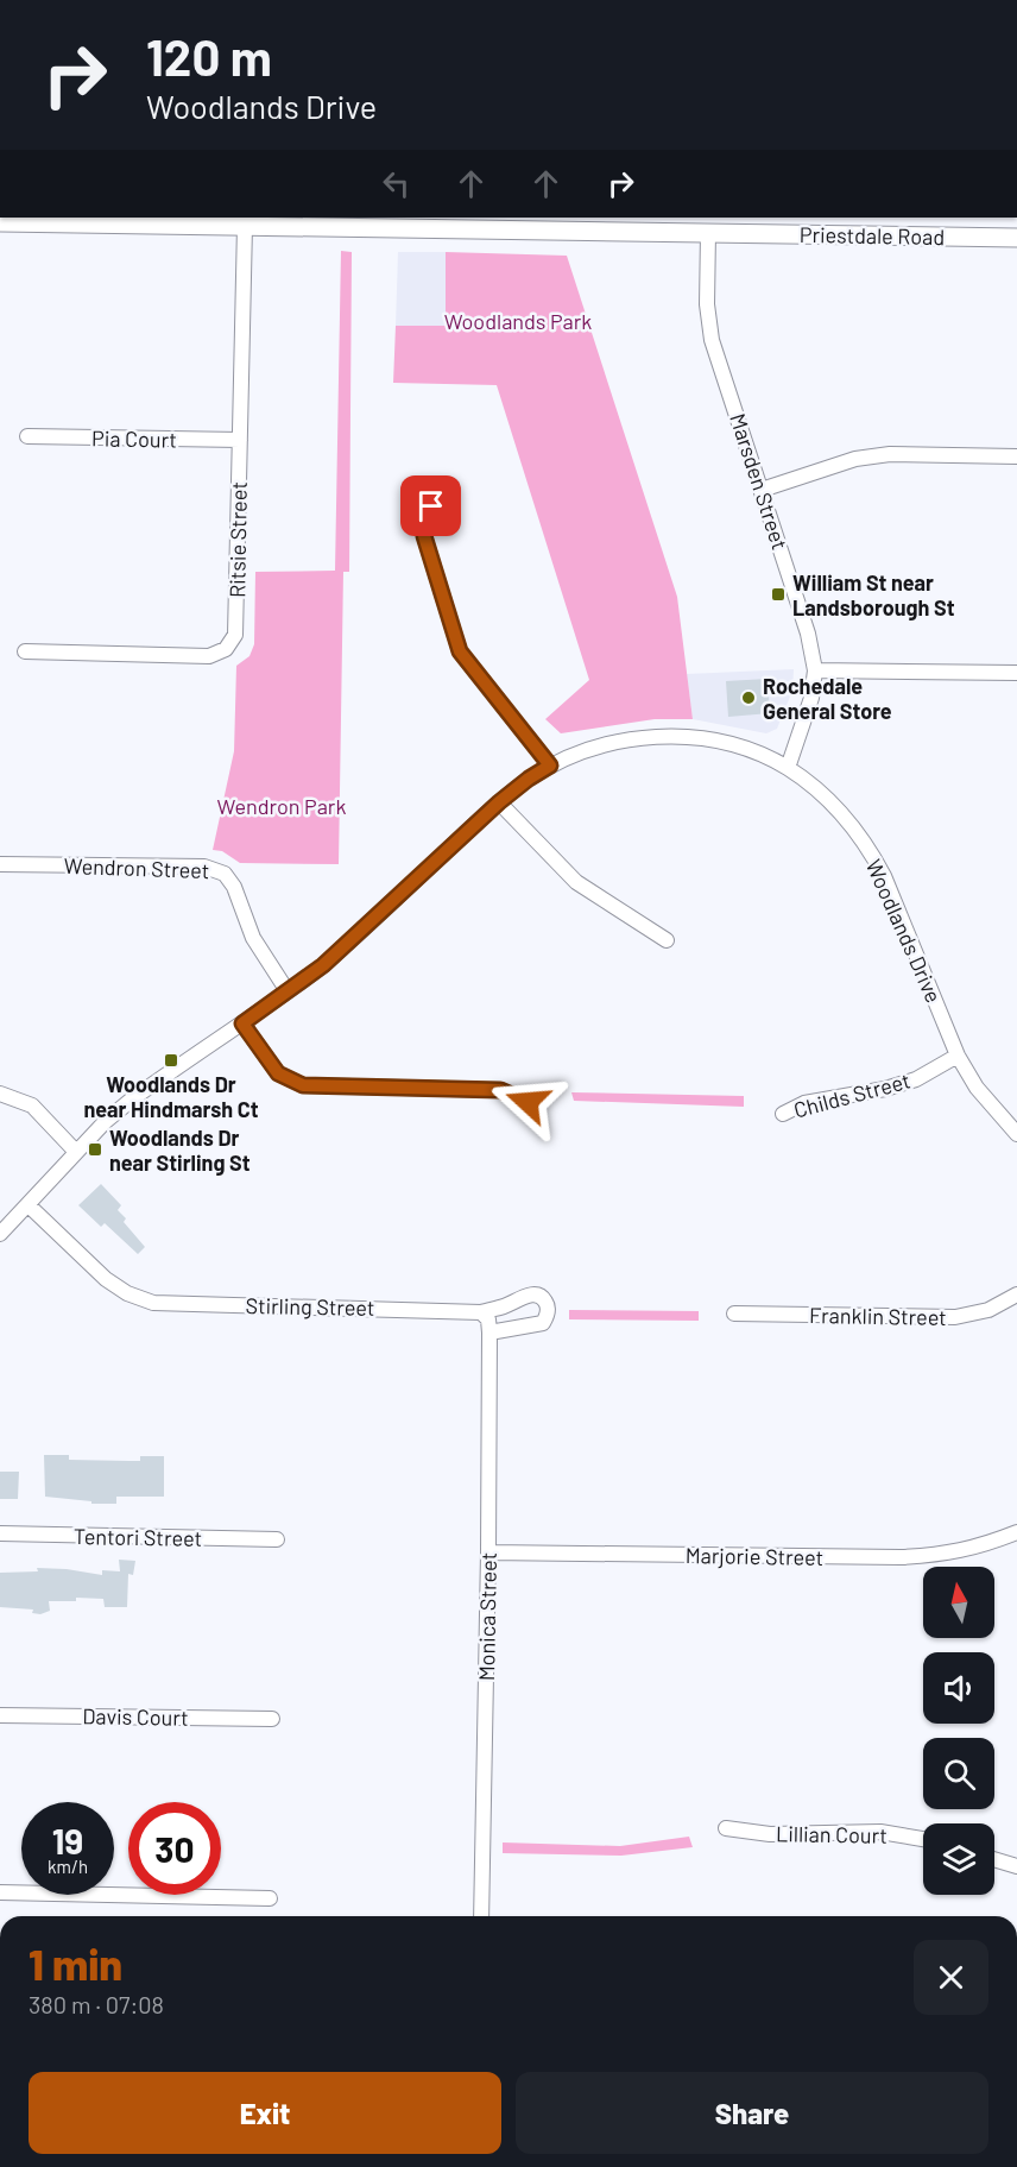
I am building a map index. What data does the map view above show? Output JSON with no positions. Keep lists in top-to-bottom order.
{
  "streets": {
    "street": [
      "Priestdale Road",
      "Pia Court",
      "Marsden Street",
      "Ritsie Street",
      "Wendron Street",
      "Woodlands Drive",
      "Childs Street",
      "Stirling Street",
      "Franklin Street",
      "Tentori Street",
      "Marjorie Street",
      "Monica Street",
      "Davis Court",
      "Lillian Court"
    ]
  },
  "crossings": [
    ["Priestdale Road", "Marsden Street"],
    ["Priestdale Road", "Ritsie Street"],
    ["Pia Court", "Ritsie Street"],
    ["Marsden Street", "Woodlands Drive"],
    ["Wendron Street", "Woodlands Drive"],
    ["Woodlands Drive", "Childs Street"],
    ["Woodlands Drive", "Stirling Street"],
    ["Stirling Street", "Monica Street"],
    ["Marjorie Street", "Monica Street"]
  ],
  "parks": ["Woodlands Park", "Wendron Park"],
  "places": {
    "transit": ["William St near Landsborough St", "Woodlands Dr near Hindmarsh Ct", "Woodlands Dr near Stirling St"],
    "other": ["Rochedale General Store"]
  },
  "north": "top",
  "page": {
    "turn": ["120 m", "Woodlands Drive"],
    "speed": "19 km/h",
    "limit": "30",
    "heading": ["1 min", "380 m · 07:08"],
    "buttons": ["Exit", "Share"]
  }
}
